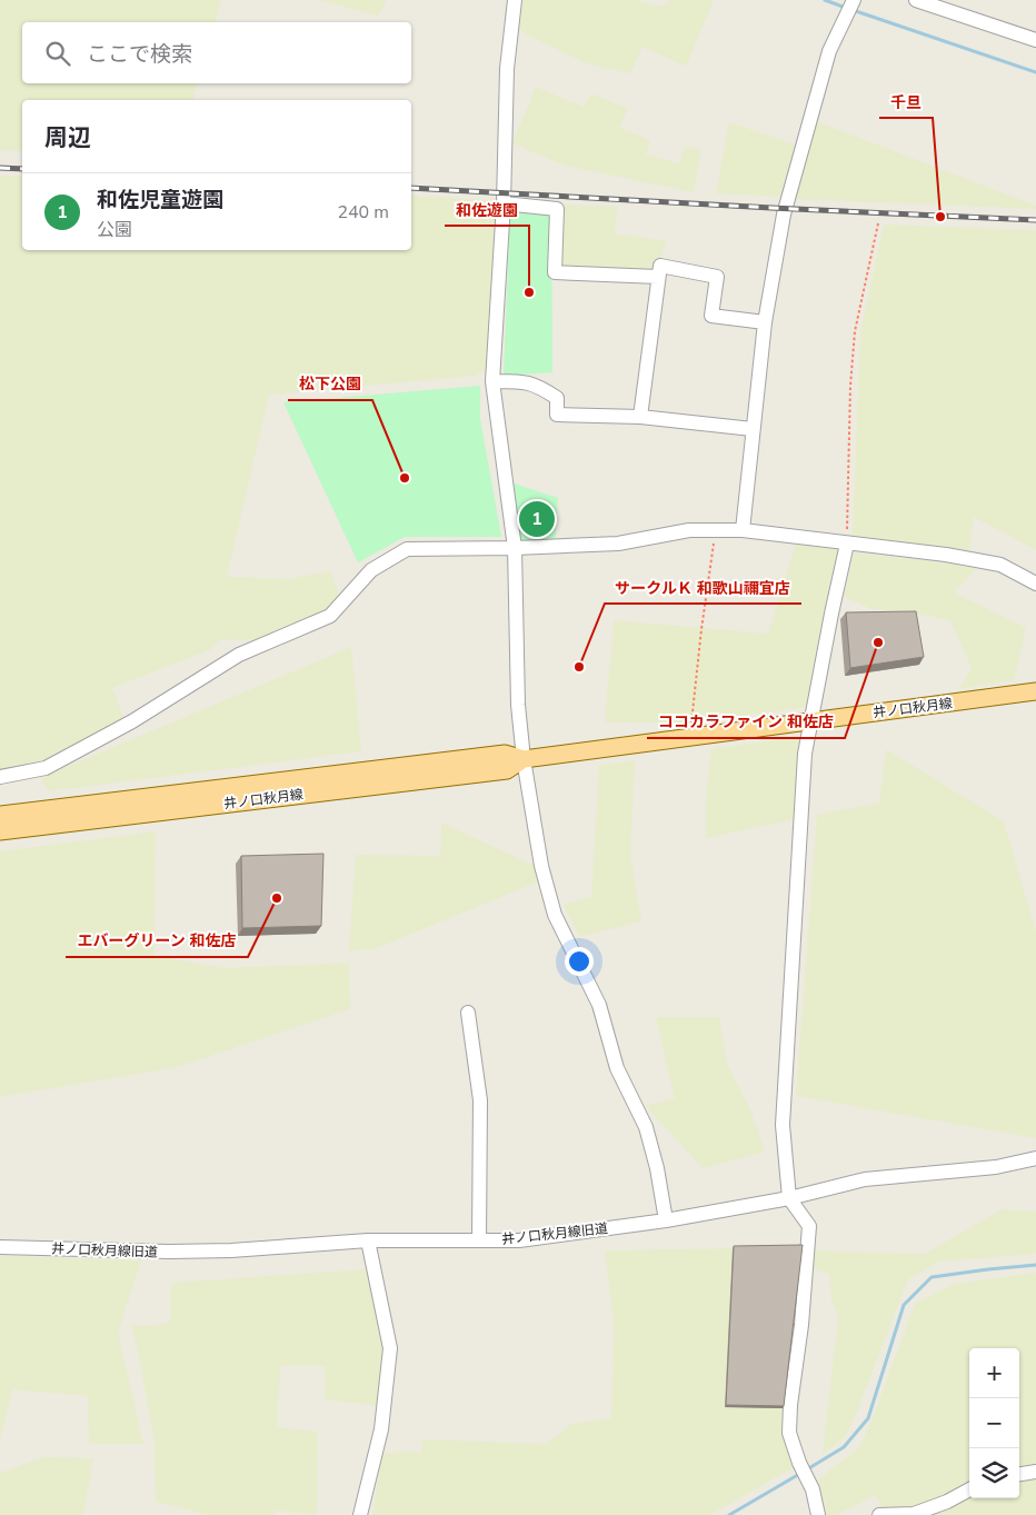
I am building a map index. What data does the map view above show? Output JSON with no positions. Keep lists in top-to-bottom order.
{
  "streets": {
    "main road": ["井ノ口秋月線"],
    "street": ["井ノ口秋月線旧道"]
  },
  "places": [
    "千旦",
    "和佐遊園",
    "松下公園",
    "ココカラファイン 和佐店",
    "サークルＫ 和歌山禰宜店",
    "エバーグリーン 和佐店"
  ],
  "page": {
    "search": "ここで検索",
    "heading": "周辺",
    "list": [
      {
        "mark": "1",
        "name": "和佐児童遊園",
        "note": "公園",
        "value": "240 m"
      }
    ],
    "pins": "1",
    "map_buttons": ["+", "−"]
  }
}
